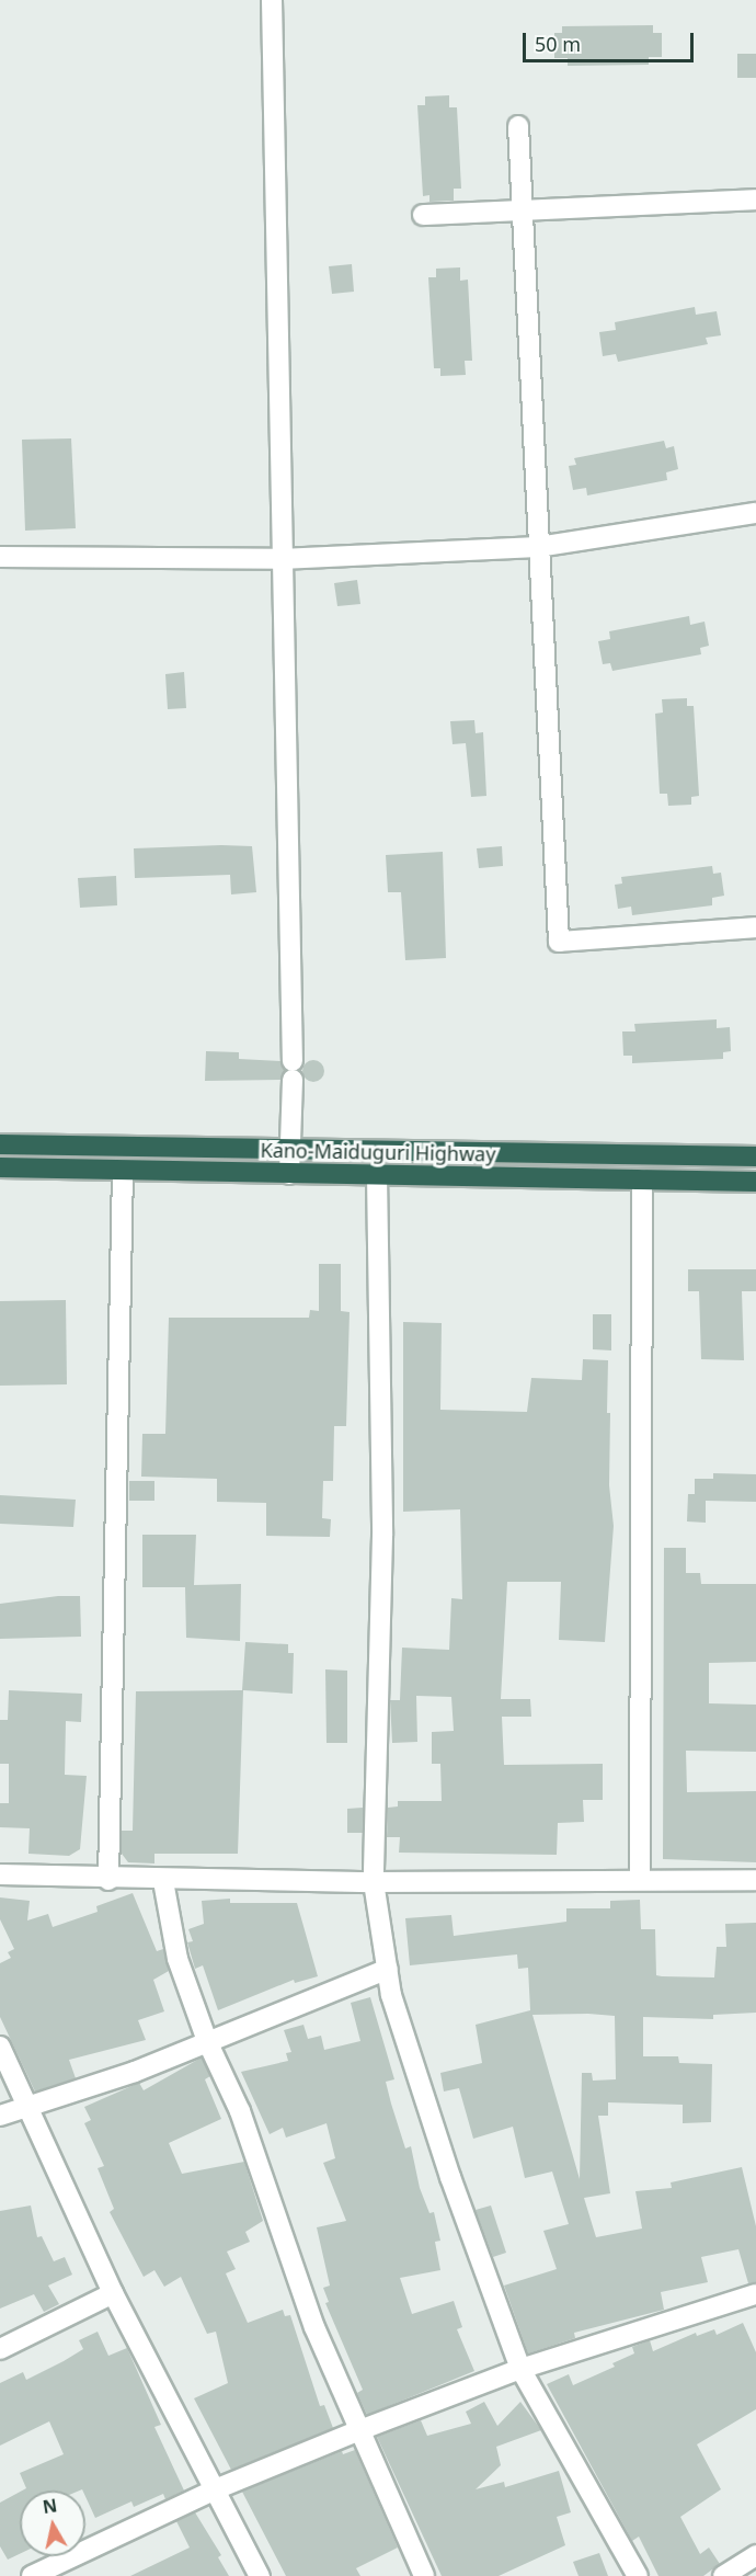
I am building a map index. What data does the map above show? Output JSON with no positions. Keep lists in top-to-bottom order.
{
  "streets": {
    "highway": ["Kano-Maiduguri Highway"]
  },
  "scale_bar": "50 m",
  "north": "top"
}
